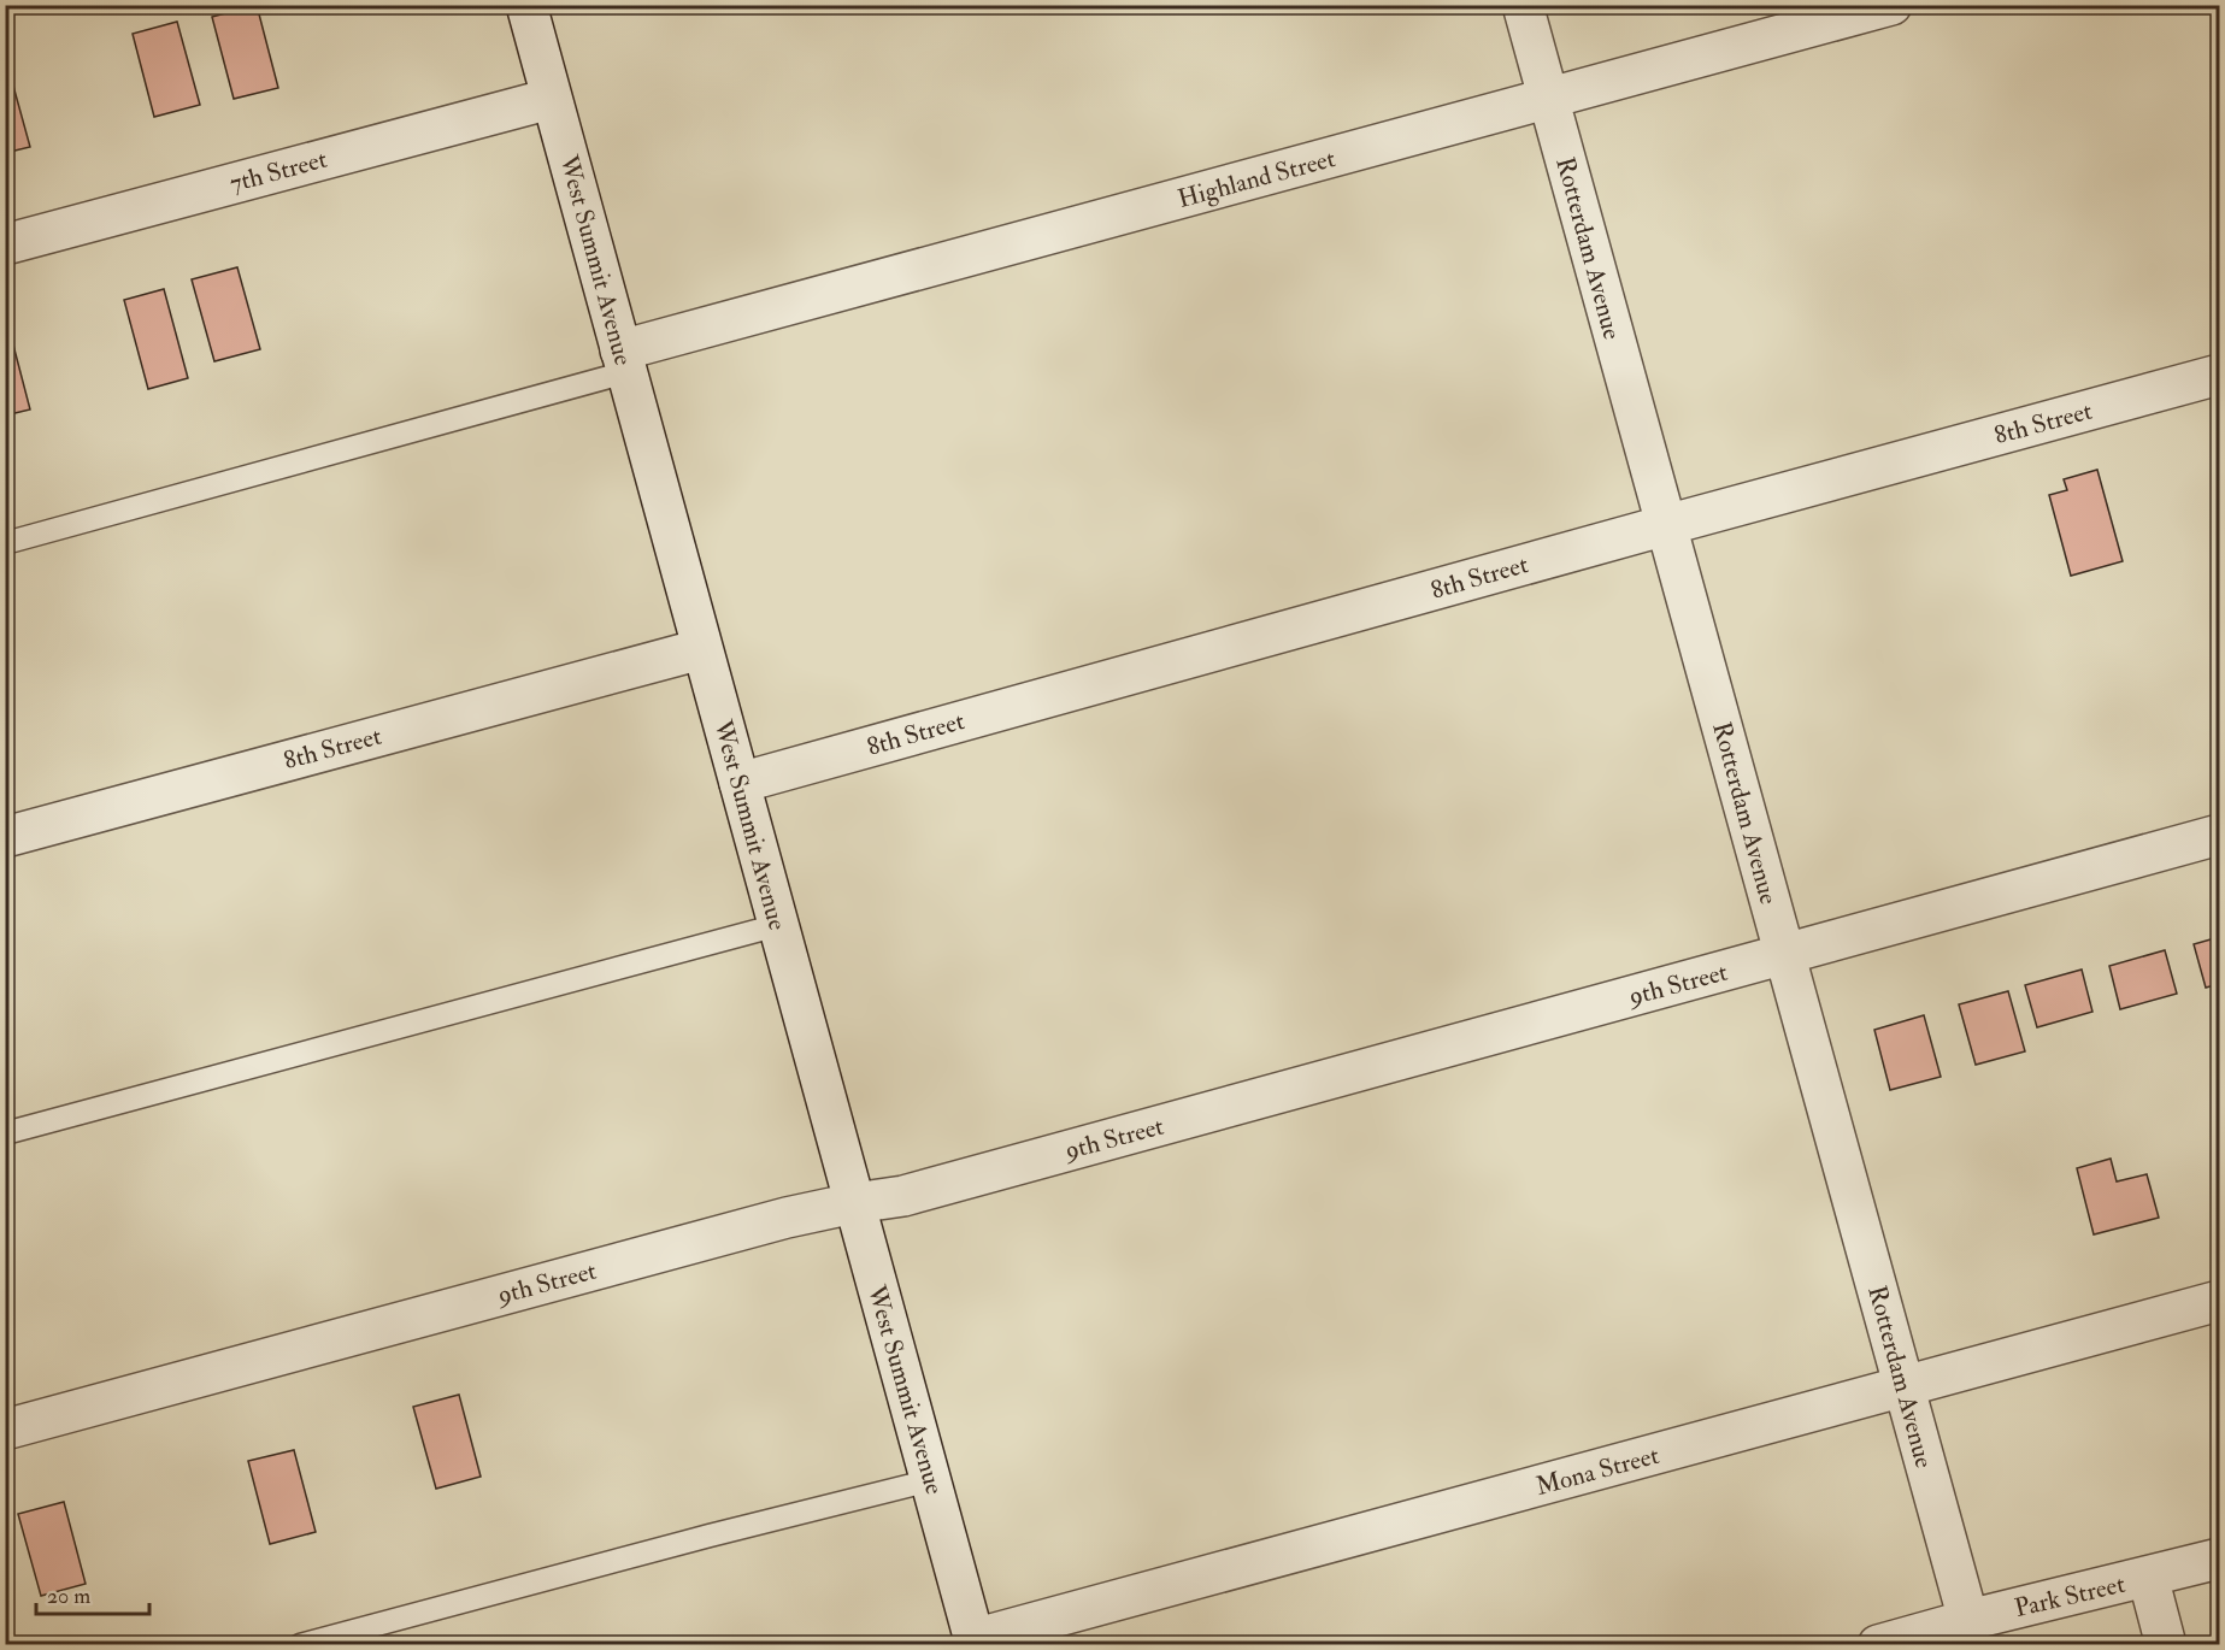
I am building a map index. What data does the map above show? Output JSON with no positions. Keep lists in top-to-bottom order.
{
  "streets": {
    "street": [
      "7th Street",
      "Highland Street",
      "Rotterdam Avenue",
      "West Summit Avenue",
      "8th Street",
      "9th Street",
      "Mona Street",
      "Park Street"
    ]
  },
  "crossings": [
    ["7th Street", "West Summit Avenue"],
    ["Highland Street", "Rotterdam Avenue"],
    ["Highland Street", "West Summit Avenue"],
    ["Rotterdam Avenue", "8th Street"],
    ["Rotterdam Avenue", "9th Street"],
    ["Rotterdam Avenue", "Mona Street"],
    ["Rotterdam Avenue", "Park Street"],
    ["West Summit Avenue", "8th Street"],
    ["West Summit Avenue", "9th Street"],
    ["West Summit Avenue", "Mona Street"]
  ],
  "scale_bar": "20 m"
}
